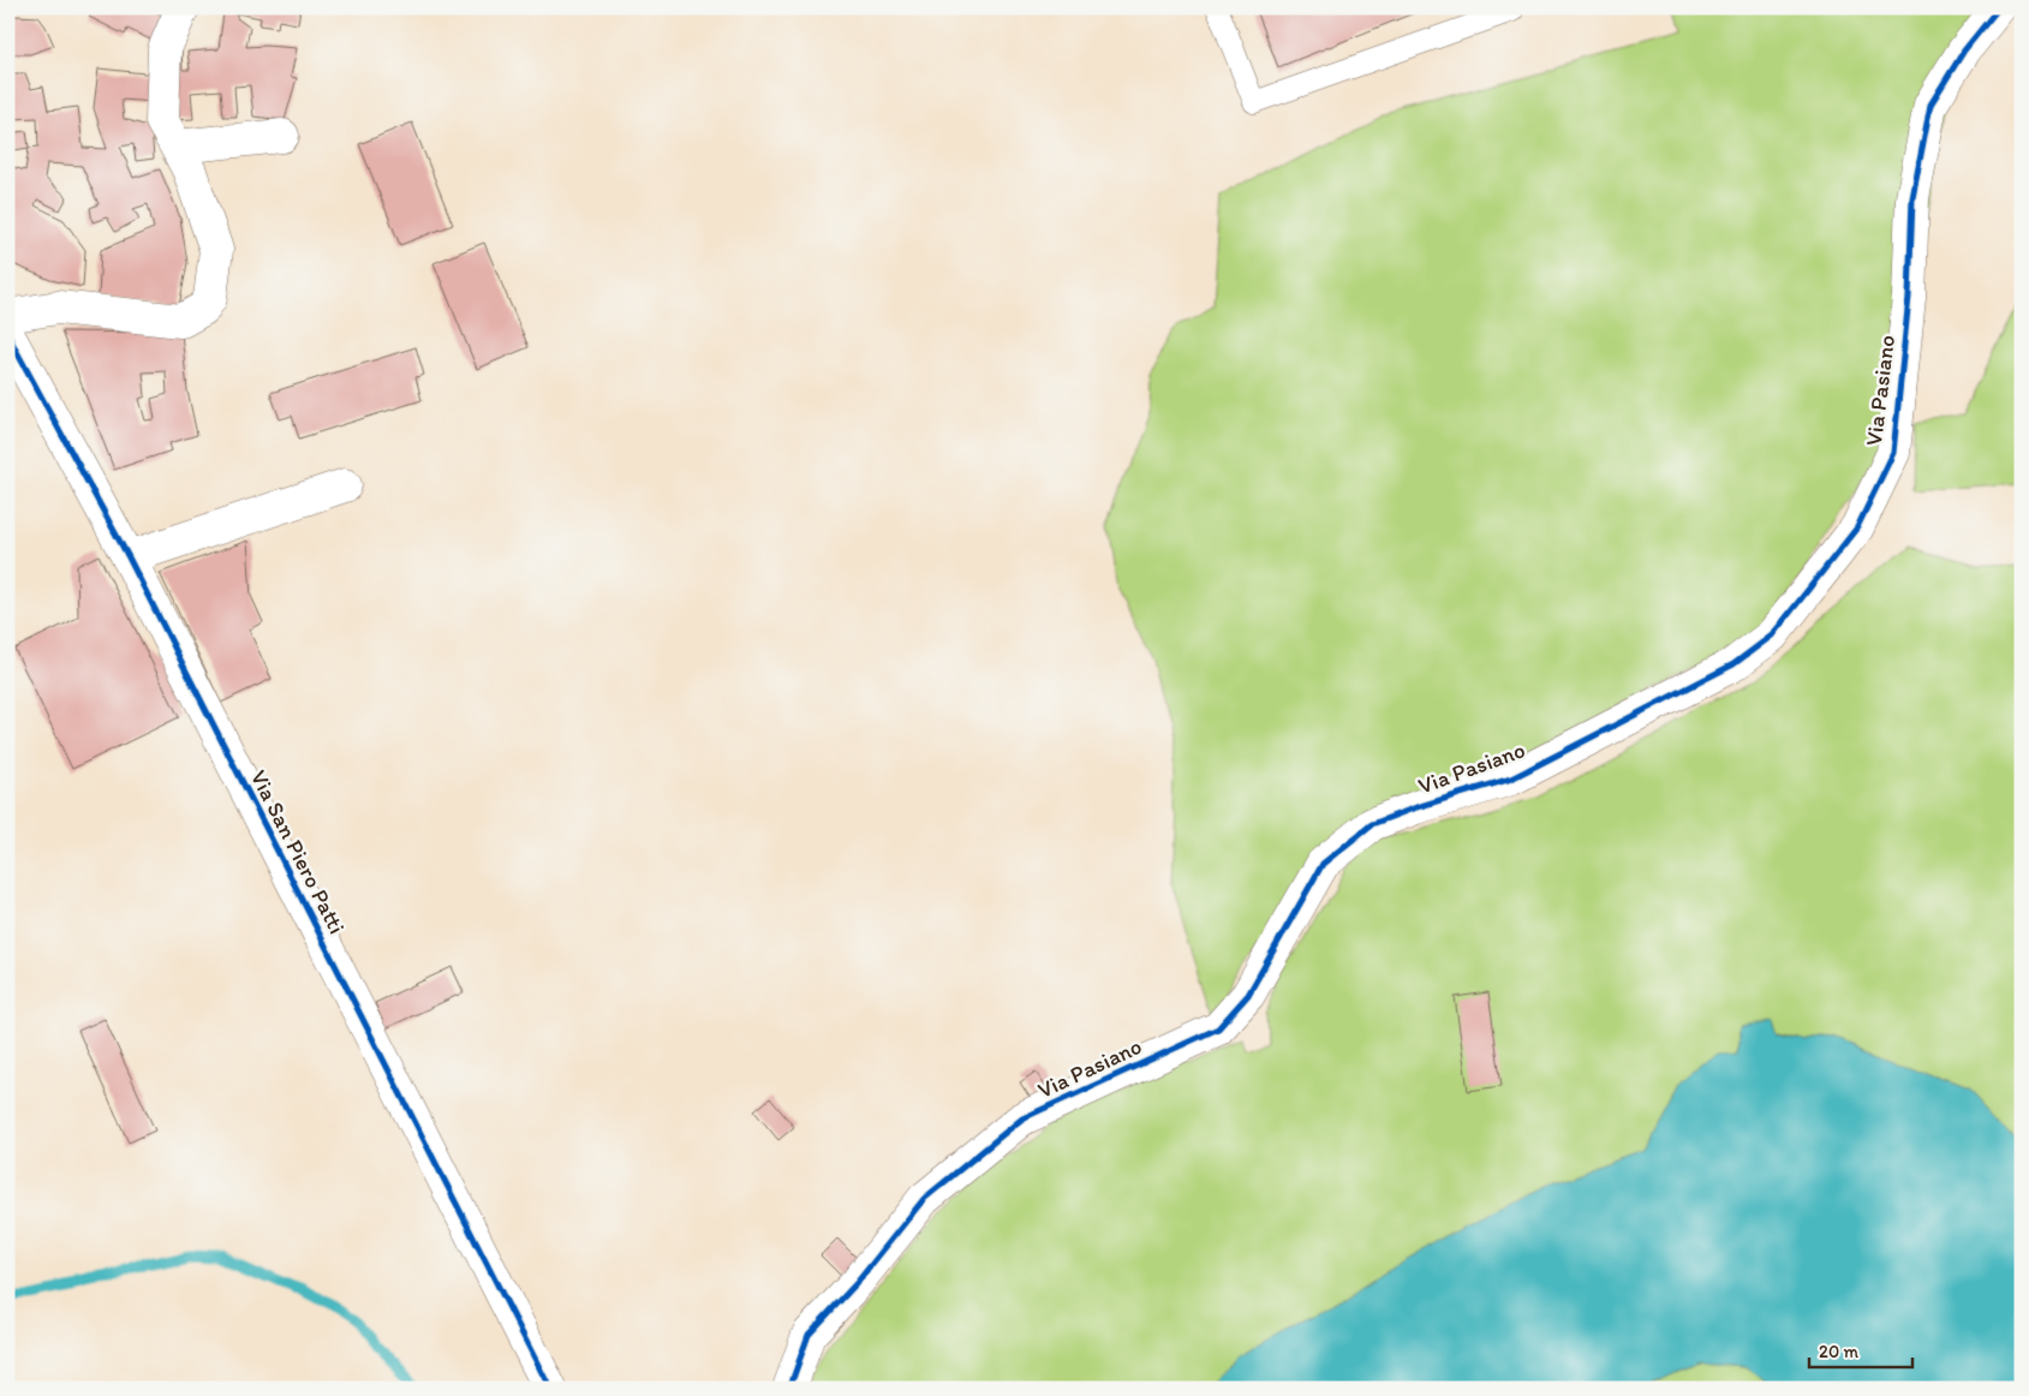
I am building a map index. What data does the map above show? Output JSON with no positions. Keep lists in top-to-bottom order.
{
  "streets": {
    "street": ["Via Pasiano", "Via San Piero Patti"]
  },
  "scale_bar": "20 m"
}
